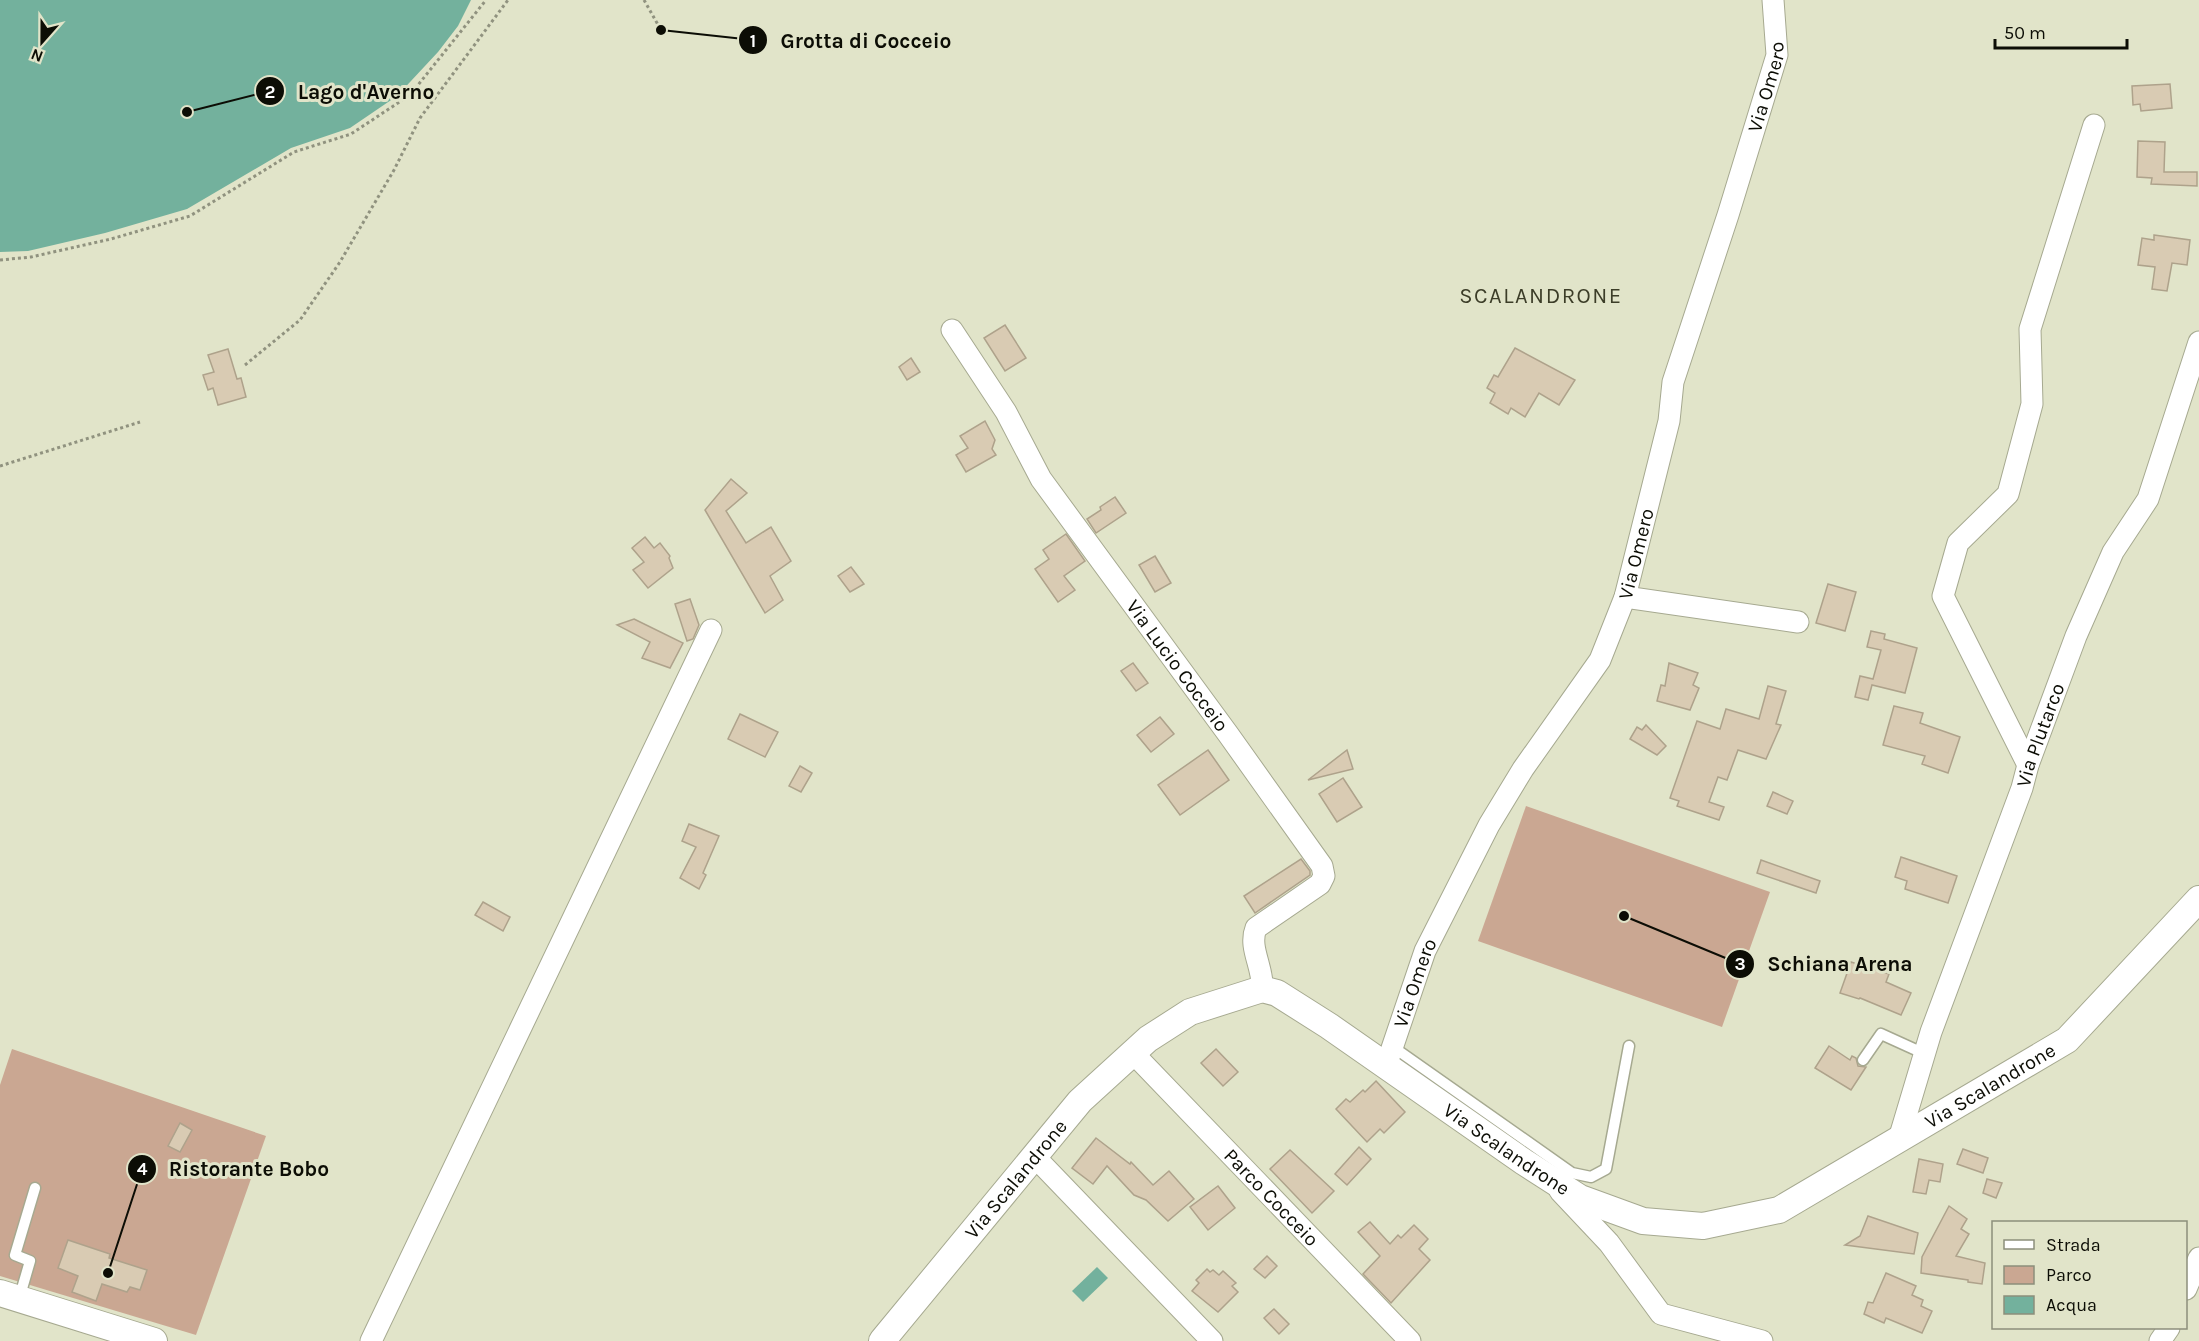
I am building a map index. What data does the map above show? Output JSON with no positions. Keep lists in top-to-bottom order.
{
  "streets": {
    "street": [
      "Via Omero",
      "Via Lucio Cocceio",
      "Via Plutarco",
      "Via Scalandrone",
      "Parco Cocceio"
    ]
  },
  "crossings": [
    ["Via Omero", "Via Scalandrone"],
    ["Via Lucio Cocceio", "Via Scalandrone"],
    ["Via Plutarco", "Via Scalandrone"],
    ["Via Scalandrone", "Parco Cocceio"]
  ],
  "districts": ["SCALANDRONE"],
  "places": [
    "Grotta di Cocceio",
    "Lago d'Averno",
    "Schiana Arena",
    "Ristorante Bobo"
  ],
  "legend": ["Strada", "Parco", "Acqua"],
  "scale_bar": "50 m",
  "north": "bottom"
}
